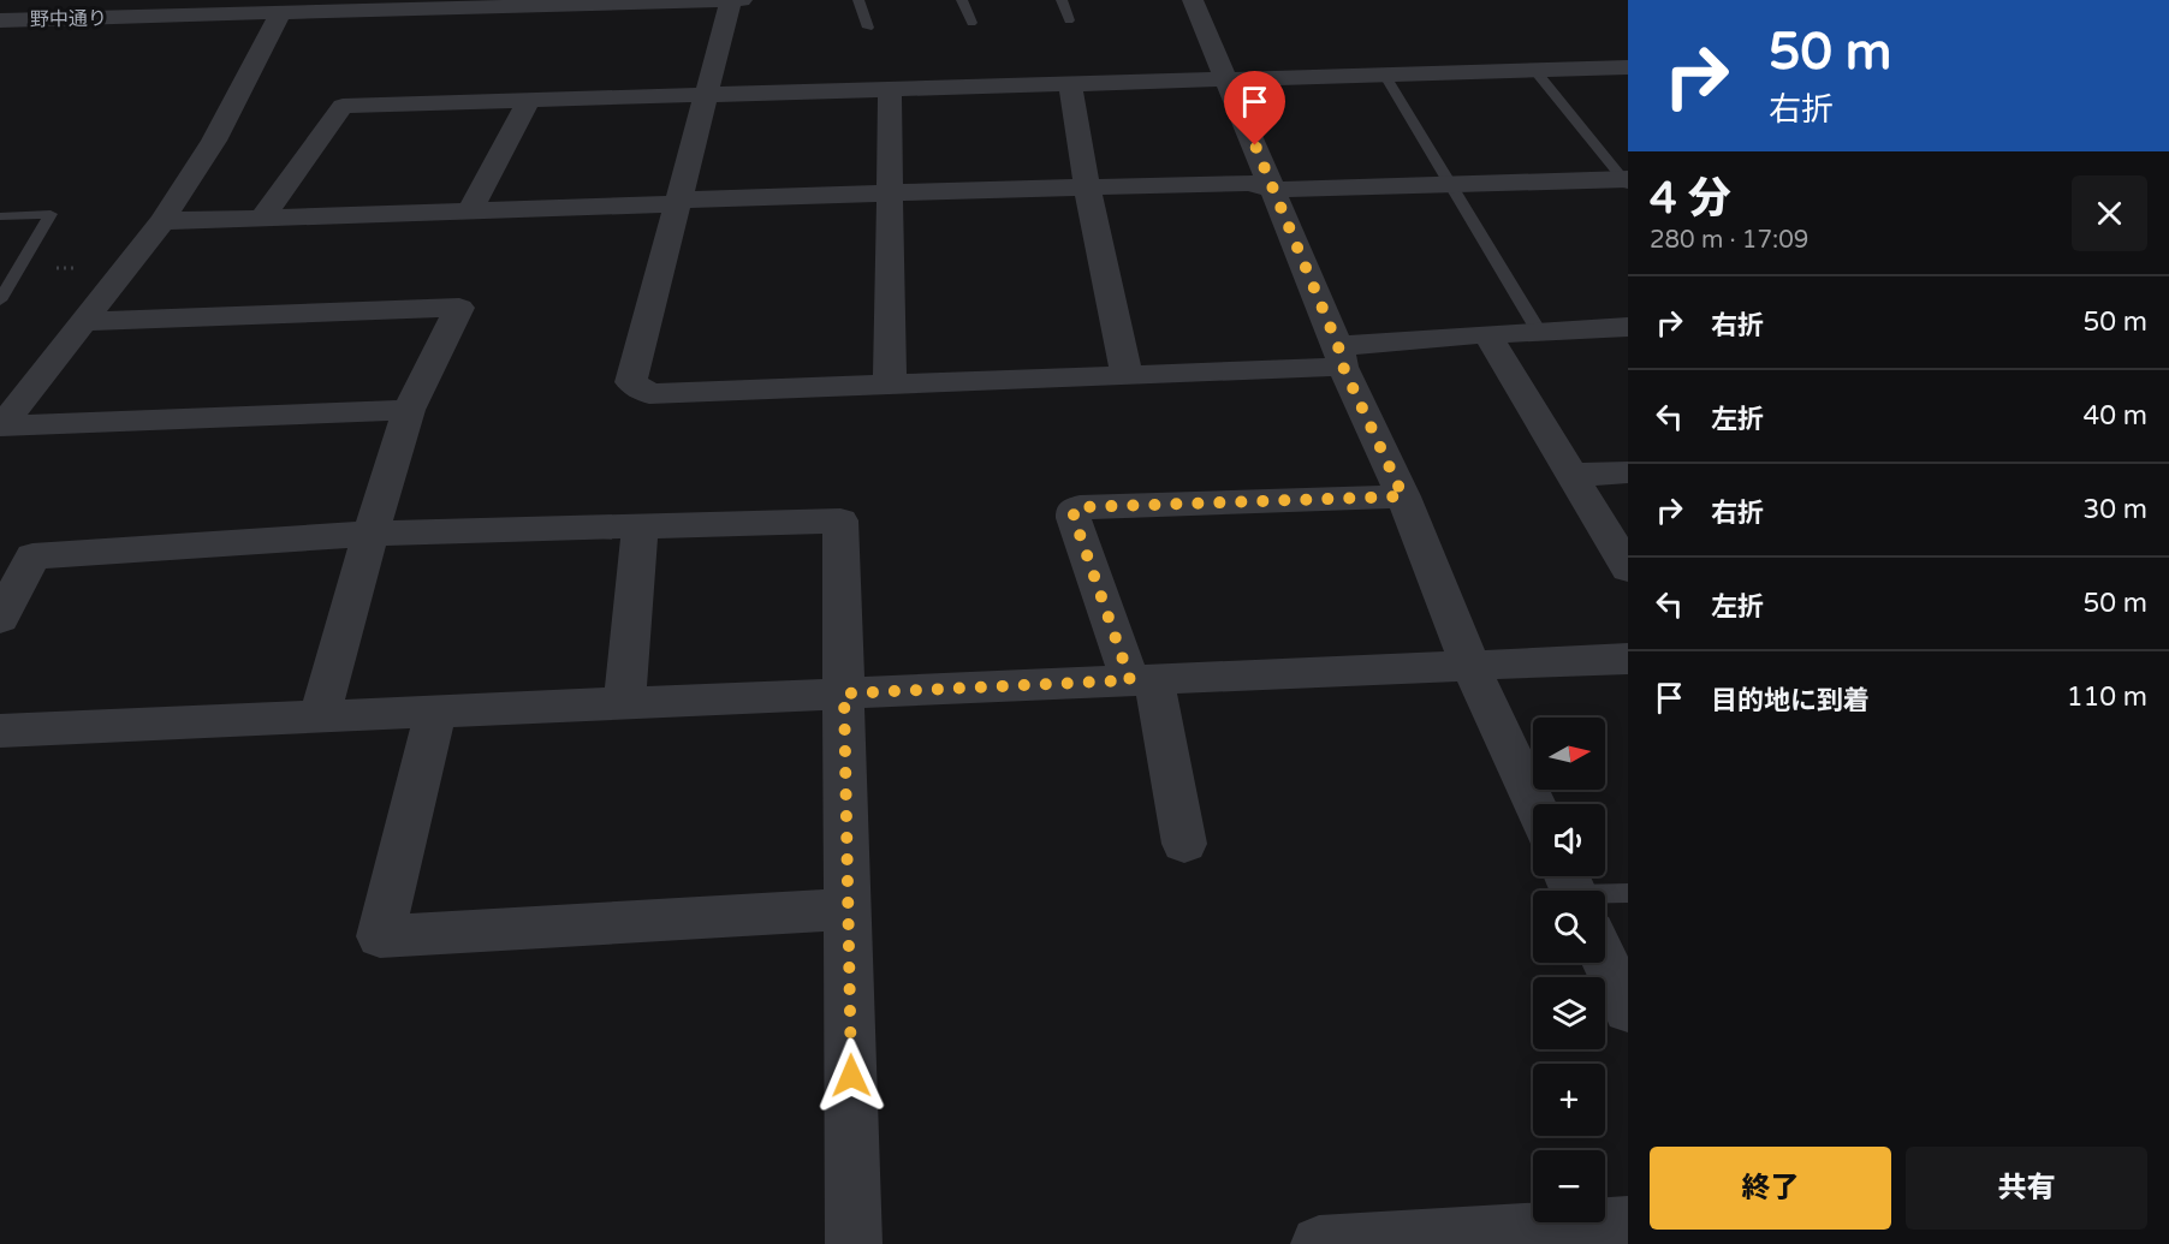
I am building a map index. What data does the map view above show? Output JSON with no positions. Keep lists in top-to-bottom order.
{
  "streets": {
    "street": ["野中通り"]
  },
  "north": "right",
  "page": {
    "turn": ["50 m", "右折"],
    "heading": ["4 分", "280 m · 17:09"],
    "list": [
      {
        "name": "右折",
        "value": "50 m"
      },
      {
        "name": "左折",
        "value": "40 m"
      },
      {
        "name": "右折",
        "value": "30 m"
      },
      {
        "name": "左折",
        "value": "50 m"
      },
      {
        "name": "目的地に到着",
        "value": "110 m"
      }
    ],
    "map_buttons": ["+", "−"],
    "buttons": ["終了", "共有"]
  }
}
